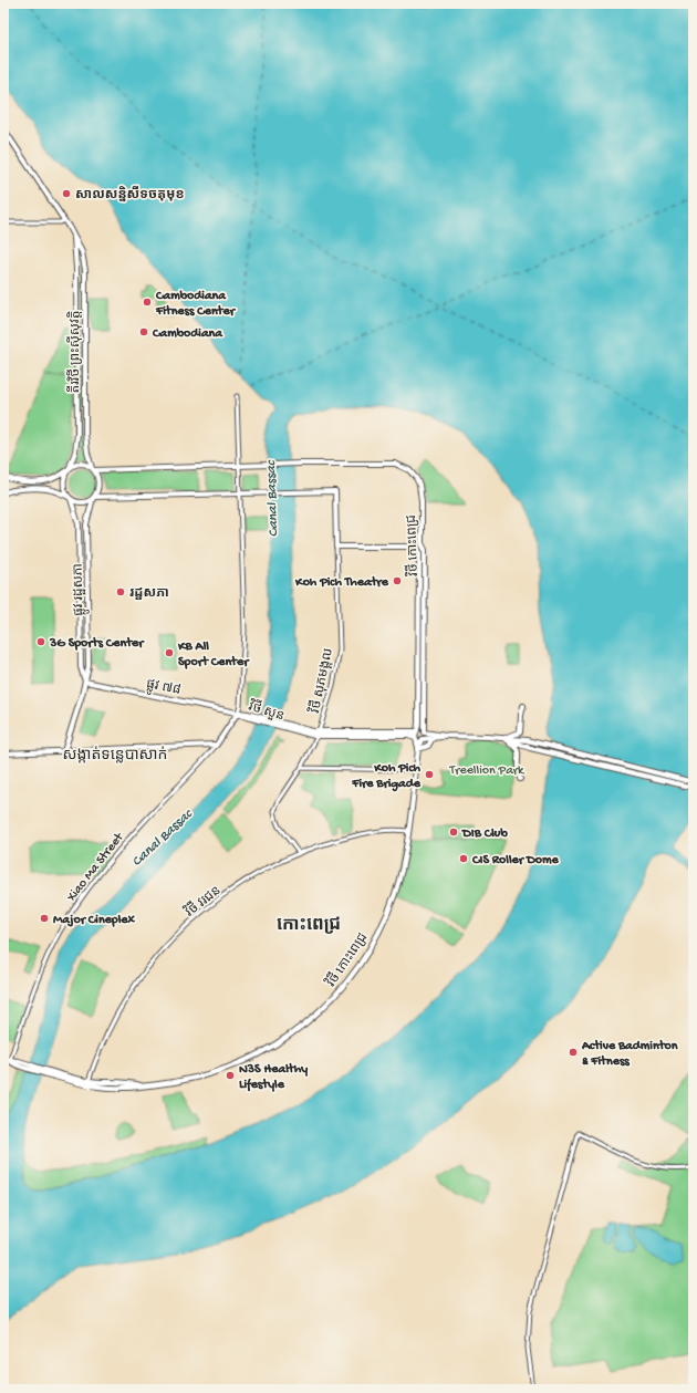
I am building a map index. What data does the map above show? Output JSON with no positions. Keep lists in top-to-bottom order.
{
  "streets": {
    "main road": [
      "តីរវិថី ព្រះស៊ីសុវត្តិ",
      "វិថី កោះពេជ្រ",
      "ផ្លូវ រដ្ឋសភា",
      "វិថី សុភមង្គល",
      "ផ្លូវ ៧៨",
      "វិថី សួន",
      "Xiao Ma Street"
    ],
    "street": ["វិថី វរជន"]
  },
  "crossings": [
    ["តីរវិថី ព្រះស៊ីសុវត្តិ", "វិថី កោះពេជ្រ"],
    ["តីរវិថី ព្រះស៊ីសុវត្តិ", "ផ្លូវ រដ្ឋសភា"],
    ["វិថី កោះពេជ្រ", "ផ្លូវ រដ្ឋសភា"],
    ["វិថី កោះពេជ្រ", "វិថី សុភមង្គល"],
    ["វិថី កោះពេជ្រ", "វិថី សួន"],
    ["វិថី កោះពេជ្រ", "Xiao Ma Street"],
    ["វិថី កោះពេជ្រ", "វិថី វរជន"],
    ["ផ្លូវ រដ្ឋសភា", "ផ្លូវ ៧៨"],
    ["វិថី សុភមង្គល", "វិថី សួន"],
    ["វិថី សុភមង្គល", "វិថី វរជន"],
    ["ផ្លូវ ៧៨", "វិថី សួន"],
    ["ផ្លូវ ៧៨", "Xiao Ma Street"],
    ["វិថី សួន", "Xiao Ma Street"]
  ],
  "districts": ["សង្កាត់ទន្លេបាសាក់", "កោះពេជ្រ"],
  "water": ["Canal Bassac"],
  "parks": ["Treellion Park"],
  "places": [
    "សាលសន្និសីទចតុមុខ",
    "Cambodiana Fitness Center",
    "Cambodiana",
    "Koh Pich Theatre",
    "រដ្ឋសភា",
    "3G Sports Center",
    "KB All Sport Center",
    "Koh Pich Fire Brigade",
    "DIB Club",
    "CIS Roller Dome",
    "Major Cineplex",
    "Active Badminton & Fitness",
    "N3S Healthy Lifestyle"
  ]
}
